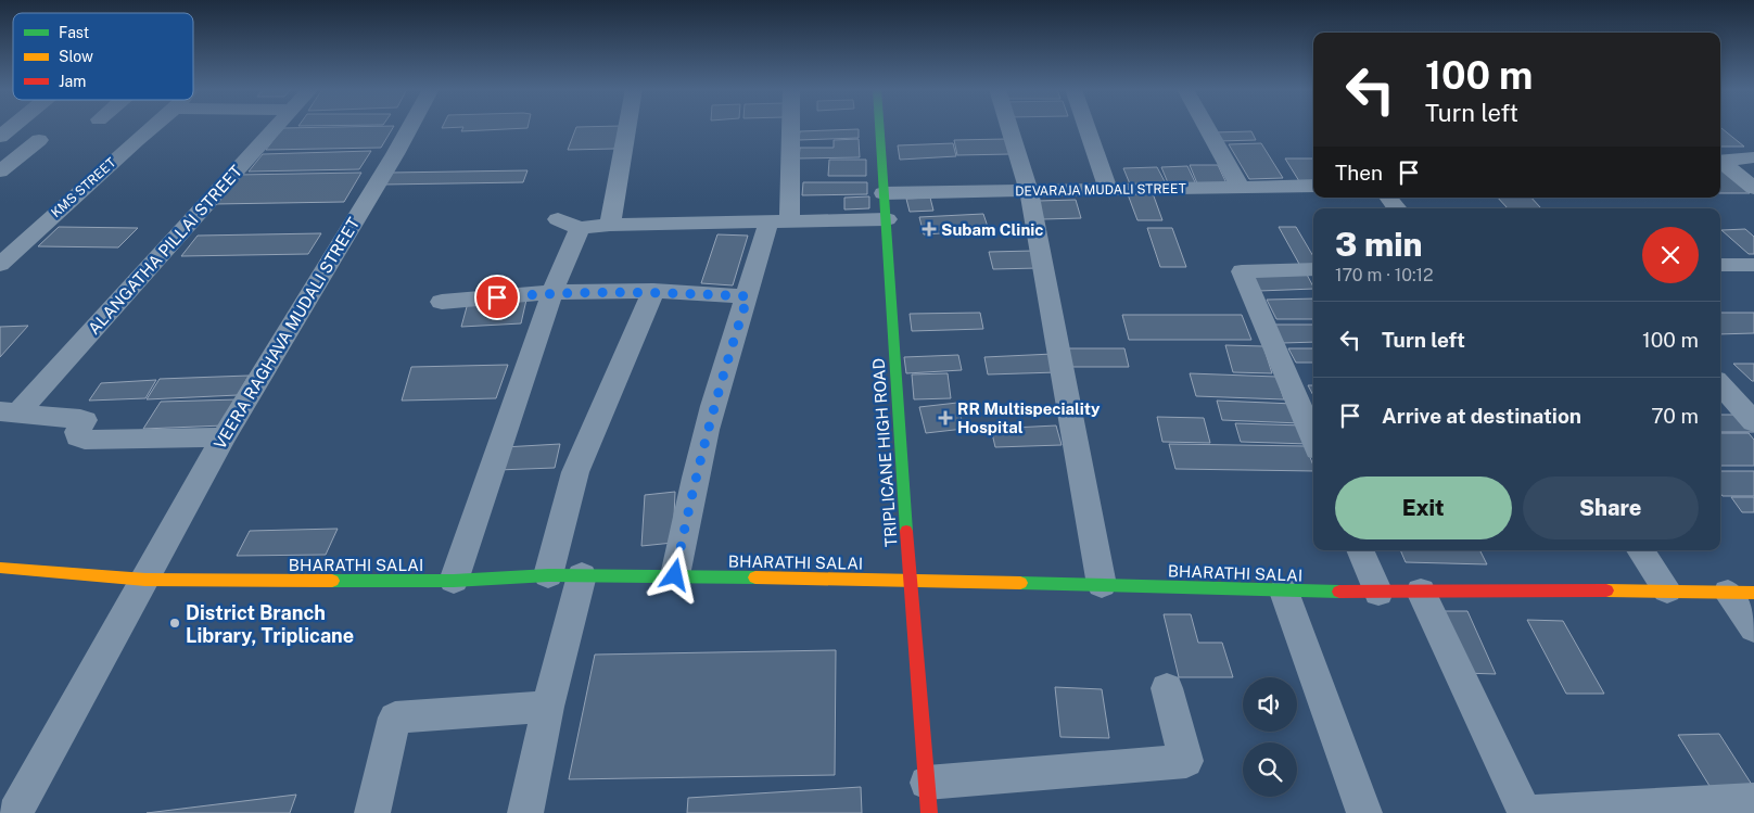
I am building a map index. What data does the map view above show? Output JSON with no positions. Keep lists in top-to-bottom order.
{
  "streets": {
    "street": [
      "KMS STREET",
      "DEVARAJA MUDALI STREET",
      "ALANGATHA PILLAI STREET",
      "VEERA RAGHAVA MUDALI STREET",
      "TRIPLICANE HIGH ROAD",
      "BHARATHI SALAI"
    ]
  },
  "crossings": [
    ["DEVARAJA MUDALI STREET", "TRIPLICANE HIGH ROAD"],
    ["VEERA RAGHAVA MUDALI STREET", "BHARATHI SALAI"],
    ["TRIPLICANE HIGH ROAD", "BHARATHI SALAI"]
  ],
  "places": {
    "health": ["Subam Clinic", "RR Multispeciality Hospital"],
    "other": ["District Branch Library, Triplicane"]
  },
  "legend": ["Fast", "Slow", "Jam"],
  "page": {
    "turn": ["100 m", "Turn left"],
    "then": "Then",
    "heading": ["3 min", "170 m · 10:12"],
    "list": [
      {
        "name": "Turn left",
        "value": "100 m"
      },
      {
        "name": "Arrive at destination",
        "value": "70 m"
      }
    ],
    "buttons": ["Exit", "Share"]
  }
}
